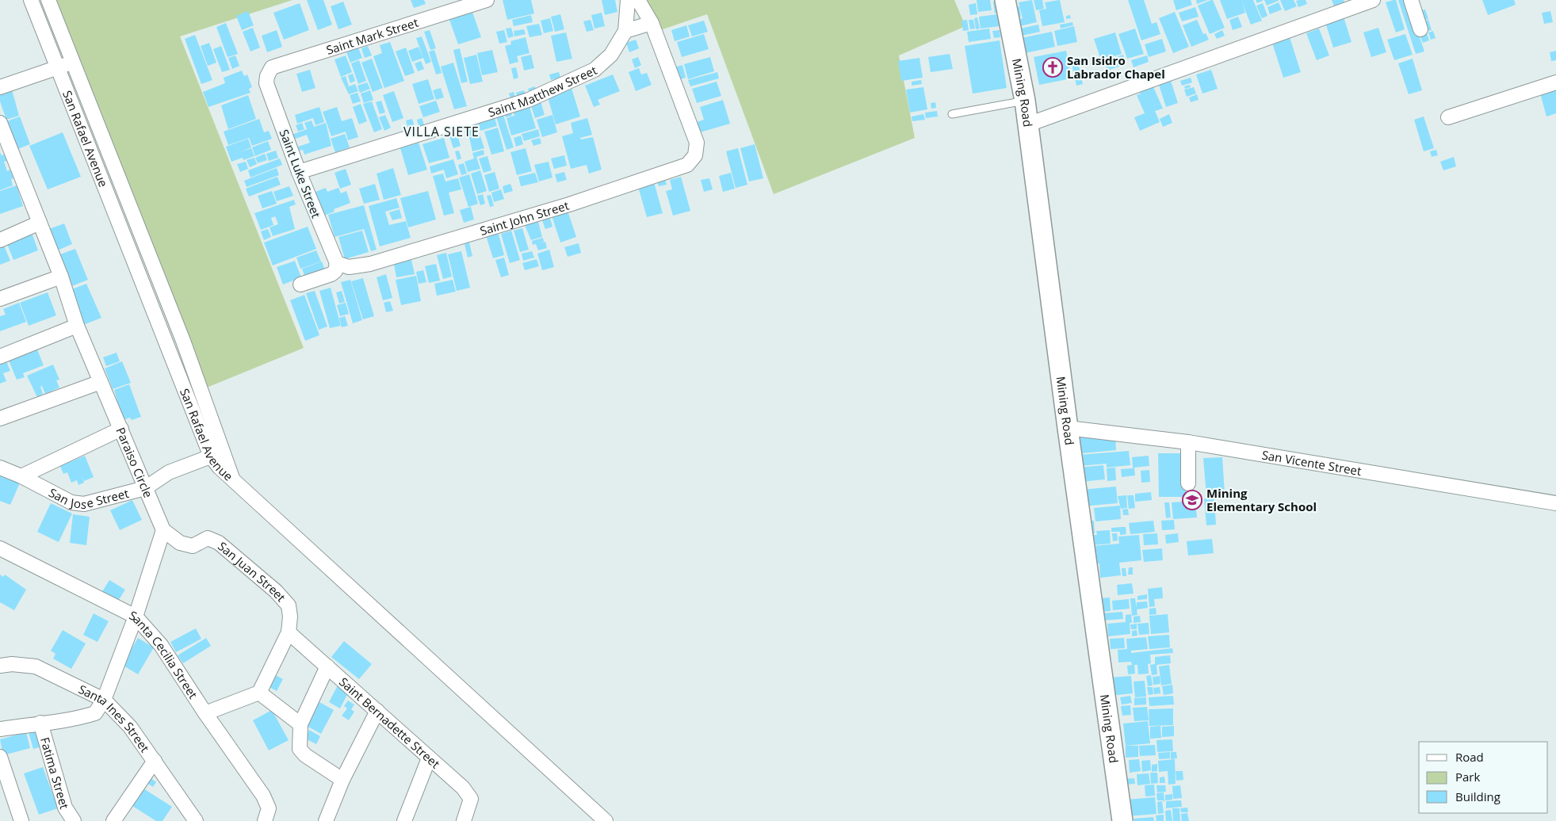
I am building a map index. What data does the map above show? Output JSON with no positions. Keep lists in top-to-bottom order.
{
  "streets": {
    "street": [
      "Saint Mark Street",
      "Saint Matthew Street",
      "Mining Road",
      "San Rafael Avenue",
      "Saint Luke Street",
      "Saint John Street",
      "San Vicente Street",
      "Paraiso Circle",
      "San Jose Street",
      "San Juan Street",
      "Santa Cecilia Street",
      "Santa Ines Street",
      "Saint Bernadette Street",
      "Fatima Street"
    ]
  },
  "crossings": [
    ["Saint Mark Street", "Saint Luke Street"],
    ["Saint Matthew Street", "Saint Luke Street"],
    ["Mining Road", "San Vicente Street"],
    ["San Rafael Avenue", "San Jose Street"],
    ["Saint Luke Street", "Saint John Street"],
    ["Paraiso Circle", "San Jose Street"],
    ["Paraiso Circle", "San Juan Street"],
    ["San Juan Street", "Saint Bernadette Street"]
  ],
  "districts": ["VILLA SIETE"],
  "places": {
    "church": ["San Isidro Labrador Chapel"],
    "school or university": ["Mining Elementary School"]
  },
  "legend": ["Road", "Park", "Building"]
}
